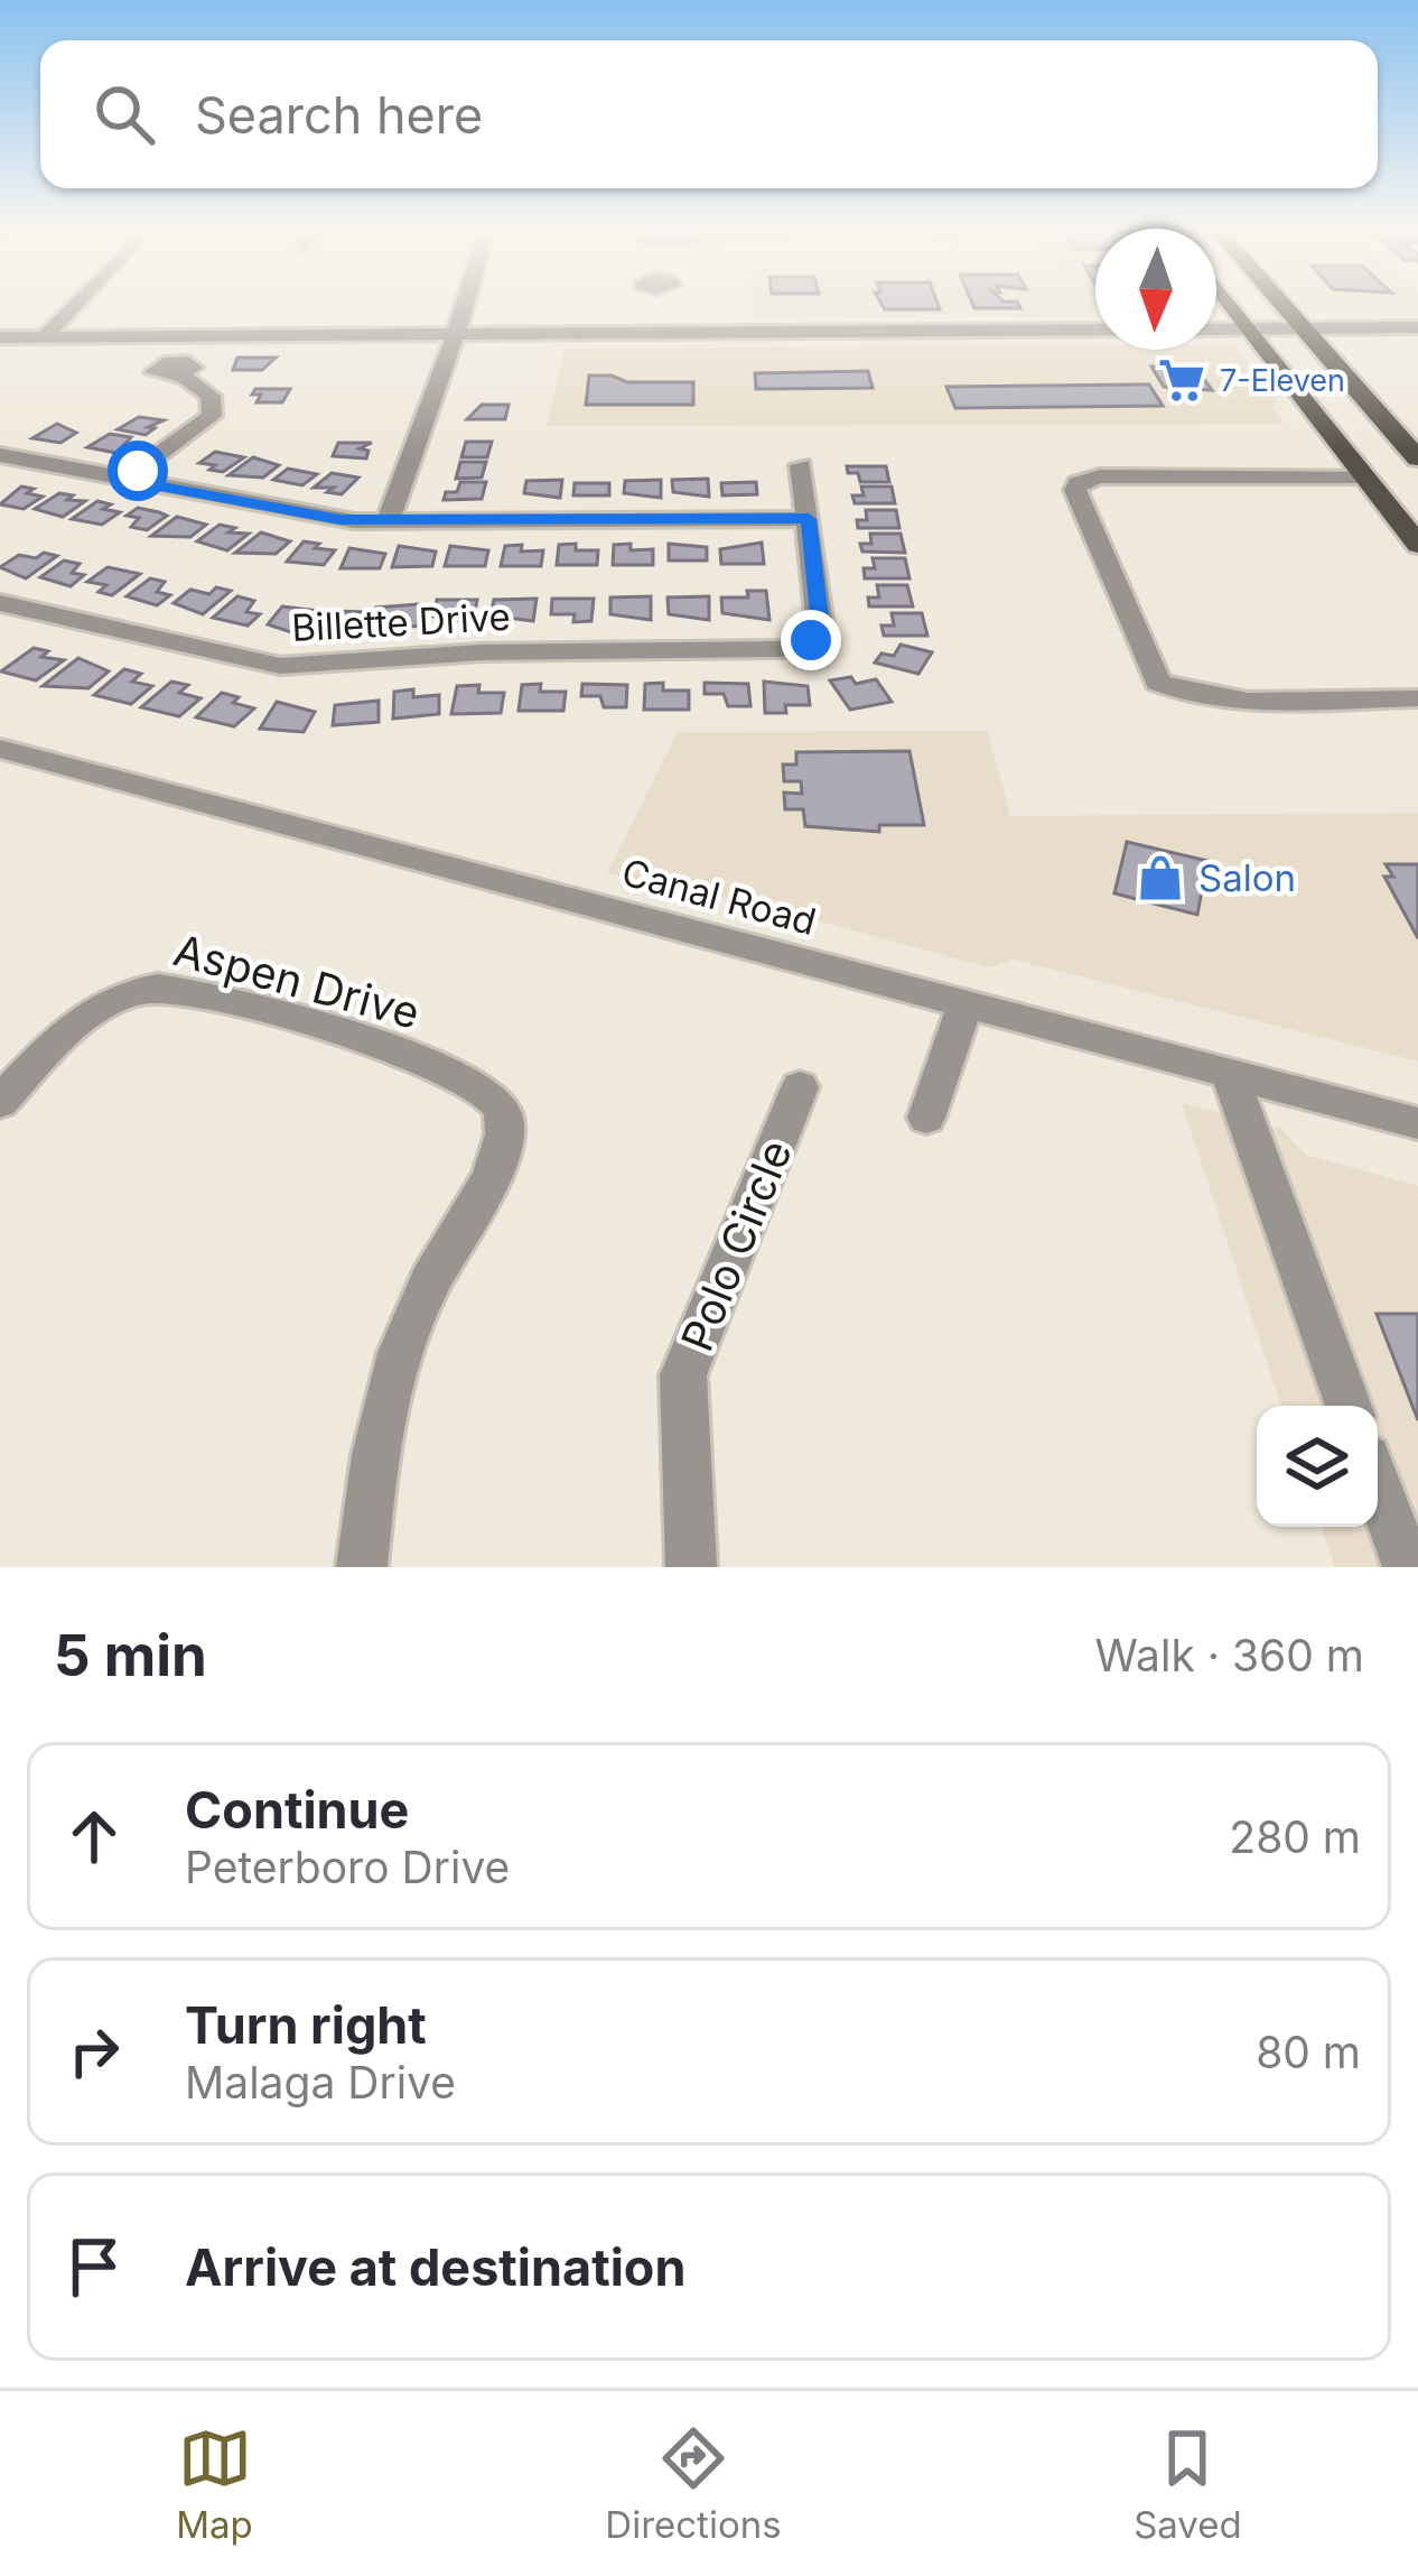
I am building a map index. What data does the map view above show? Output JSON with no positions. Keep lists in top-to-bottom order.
{
  "streets": {
    "street": [
      "Billette Drive",
      "Canal Road",
      "Aspen Drive",
      "Polo Circle"
    ]
  },
  "places": {
    "supermarket": ["7-Eleven"],
    "shop": ["Salon"]
  },
  "north": "bottom",
  "page": {
    "search": "Search here",
    "heading": ["5 min", "Walk · 360 m"],
    "list": [
      ["Continue", "Peterboro Drive", "280 m"],
      ["Turn right", "Malaga Drive", "80 m"],
      "Arrive at destination"
    ],
    "nav": ["Map", "Directions", "Saved"]
  }
}
